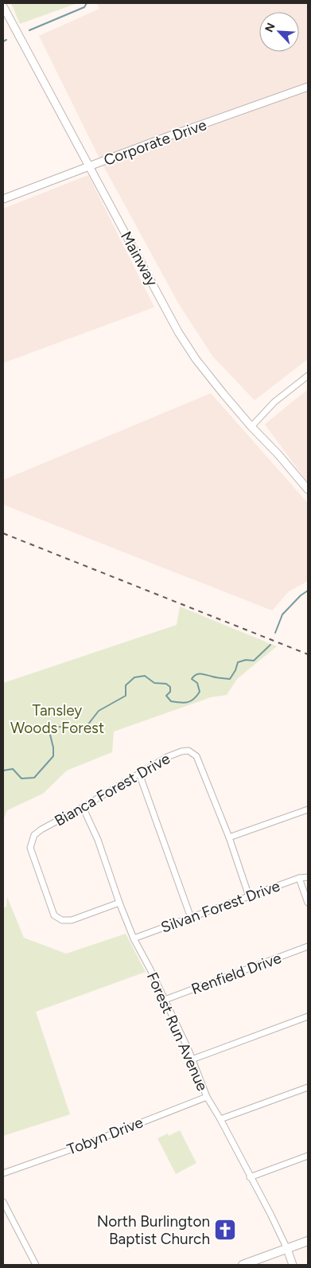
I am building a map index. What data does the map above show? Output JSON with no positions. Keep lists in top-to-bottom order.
{
  "streets": {
    "street": [
      "Corporate Drive",
      "Mainway",
      "Bianca Forest Drive",
      "Silvan Forest Drive",
      "Renfield Drive",
      "Forest Run Avenue",
      "Tobyn Drive"
    ]
  },
  "crossings": [
    ["Corporate Drive", "Mainway"],
    ["Bianca Forest Drive", "Silvan Forest Drive"],
    ["Bianca Forest Drive", "Forest Run Avenue"],
    ["Silvan Forest Drive", "Forest Run Avenue"],
    ["Renfield Drive", "Forest Run Avenue"],
    ["Forest Run Avenue", "Tobyn Drive"]
  ],
  "parks": ["Tansley Woods Forest"],
  "places": {
    "church": ["North Burlington Baptist Church"]
  },
  "north": "top left"
}
